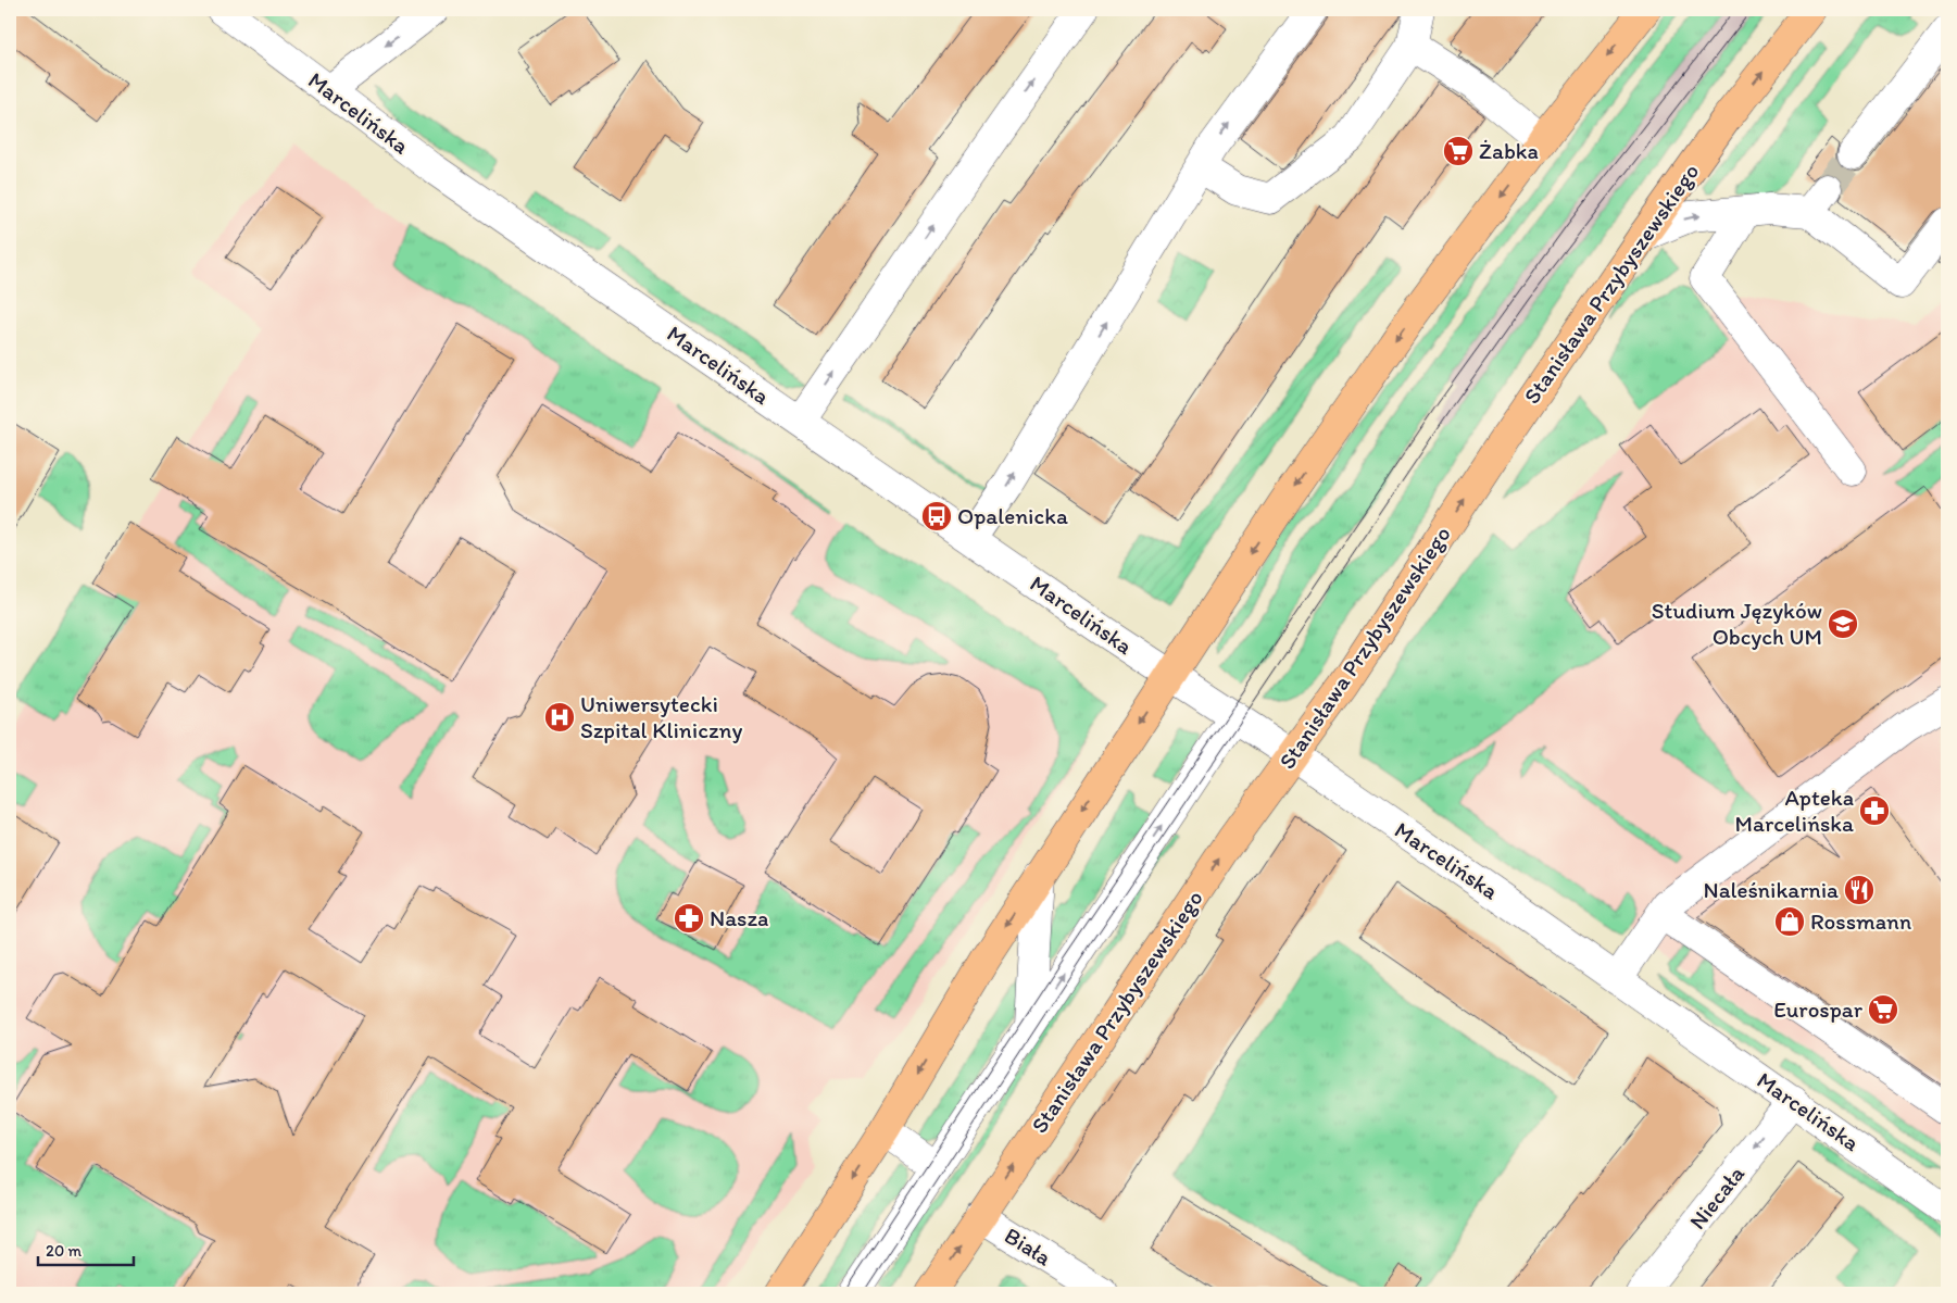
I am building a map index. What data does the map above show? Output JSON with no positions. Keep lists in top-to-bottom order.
{
  "streets": {
    "main road": ["Stanisława Przybyszewskiego"],
    "street": ["Marcelińska", "Niecała", "Biała"]
  },
  "crossings": [
    ["Marcelińska", "Stanisława Przybyszewskiego"],
    ["Marcelińska", "Niecała"],
    ["Stanisława Przybyszewskiego", "Biała"]
  ],
  "one_way": ["Niecała"],
  "places": {
    "supermarket": ["Żabka", "Eurospar"],
    "bus stop": ["Opalenicka"],
    "school or university": ["Studium Języków Obcych UM"],
    "hospital": ["Uniwersytecki Szpital Kliniczny"],
    "pharmacy": ["Apteka Marcelińska", "Nasza"],
    "restaurant": ["Naleśnikarnia"],
    "shop": ["Rossmann"]
  },
  "scale_bar": "20 m"
}
